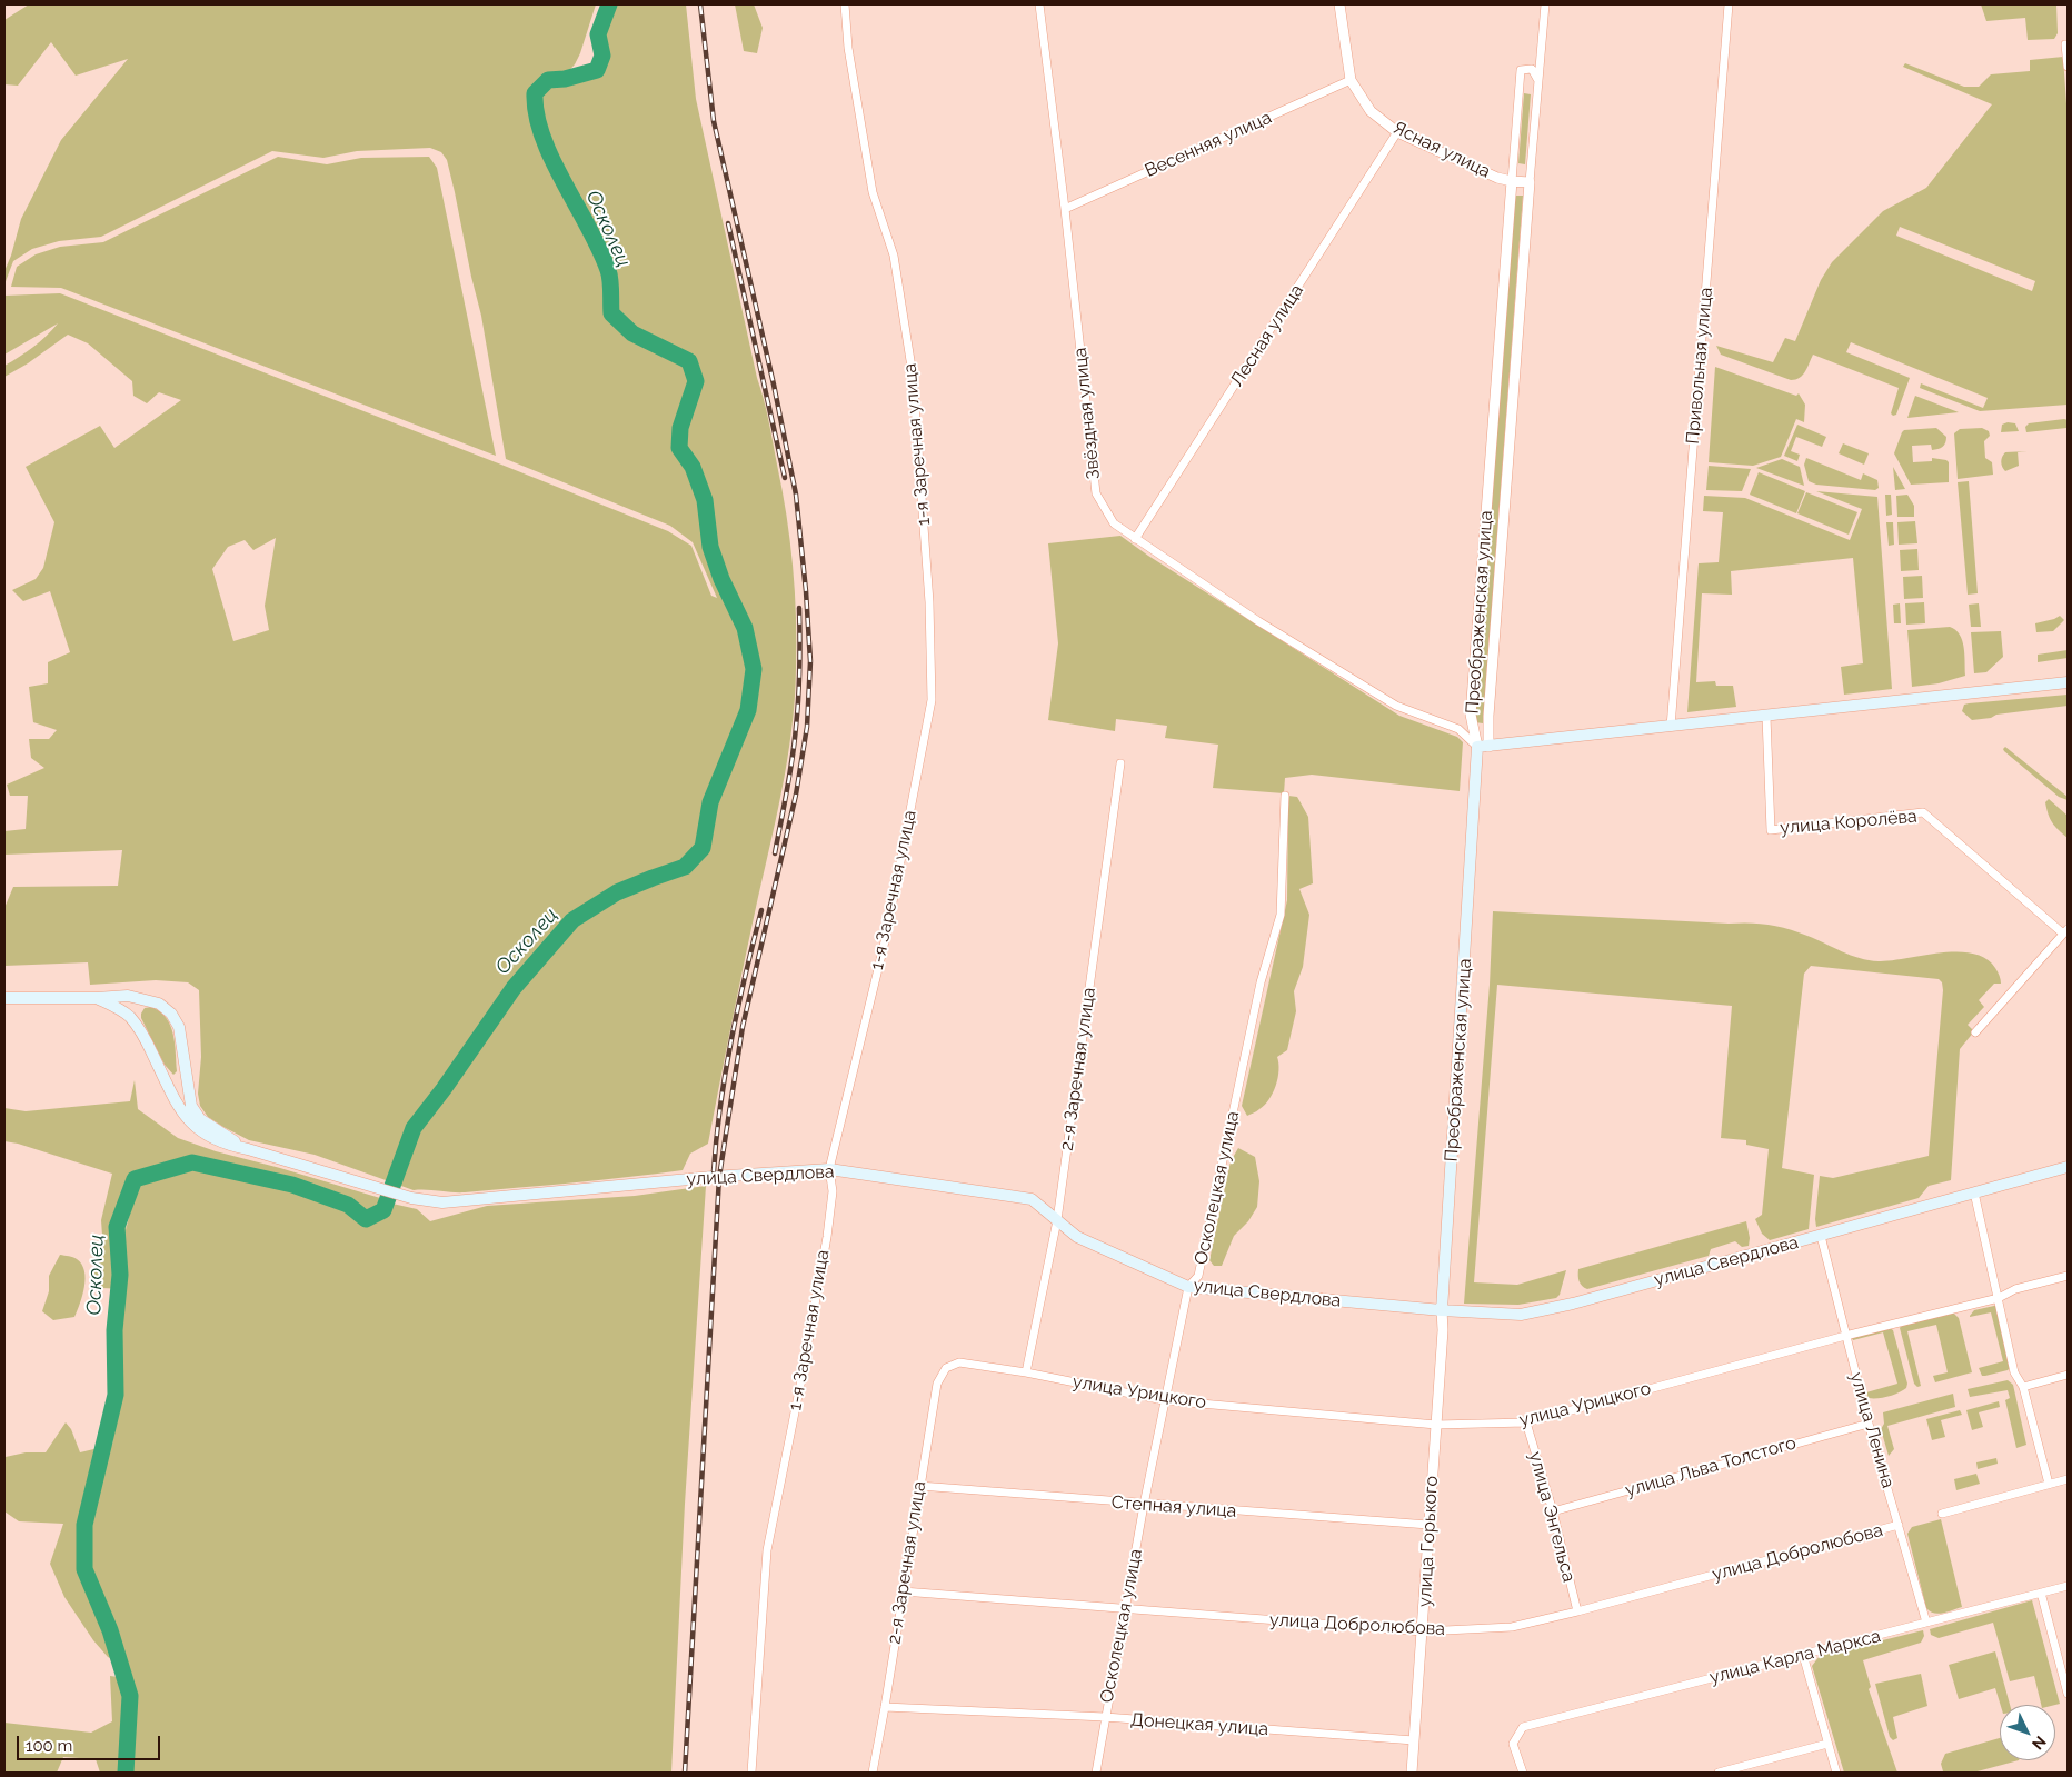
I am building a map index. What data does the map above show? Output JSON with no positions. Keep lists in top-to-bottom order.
{
  "streets": {
    "main road": ["Преображенская улица", "улица Свердлова"],
    "street": [
      "Весенняя улица",
      "Ясная улица",
      "Лесная улица",
      "Привольная улица",
      "Звёздная улица",
      "1-я Заречная улица",
      "улица Королёва",
      "2-я Заречная улица",
      "Осколецкая улица",
      "улица Урицкого",
      "улица Ленина",
      "улица Льва Толстого",
      "Степная улица",
      "улица Энгельса",
      "улица Горького",
      "улица Добролюбова",
      "улица Карла Маркса",
      "Донецкая улица"
    ]
  },
  "crossings": [
    ["Весенняя улица", "Ясная улица"],
    ["Весенняя улица", "Звёздная улица"],
    ["Ясная улица", "Лесная улица"],
    ["Ясная улица", "Преображенская улица"],
    ["Лесная улица", "Звёздная улица"],
    ["Звёздная улица", "Преображенская улица"],
    ["1-я Заречная улица", "улица Свердлова"],
    ["Преображенская улица", "улица Свердлова"],
    ["Преображенская улица", "улица Горького"],
    ["2-я Заречная улица", "улица Свердлова"],
    ["2-я Заречная улица", "улица Урицкого"],
    ["2-я Заречная улица", "Степная улица"],
    ["2-я Заречная улица", "улица Добролюбова"],
    ["2-я Заречная улица", "Донецкая улица"],
    ["улица Свердлова", "Осколецкая улица"],
    ["улица Свердлова", "улица Ленина"],
    ["улица Свердлова", "улица Горького"],
    ["Осколецкая улица", "улица Урицкого"],
    ["Осколецкая улица", "Степная улица"],
    ["Осколецкая улица", "улица Добролюбова"],
    ["Осколецкая улица", "Донецкая улица"],
    ["улица Урицкого", "улица Ленина"],
    ["улица Урицкого", "улица Энгельса"],
    ["улица Урицкого", "улица Горького"],
    ["улица Ленина", "улица Льва Толстого"],
    ["улица Ленина", "улица Добролюбова"],
    ["улица Ленина", "улица Карла Маркса"],
    ["улица Льва Толстого", "улица Энгельса"],
    ["Степная улица", "улица Горького"],
    ["улица Энгельса", "улица Добролюбова"],
    ["улица Горького", "улица Добролюбова"],
    ["улица Горького", "Донецкая улица"]
  ],
  "water": ["Осколец"],
  "scale_bar": "100 m",
  "north": "bottom right"
}
